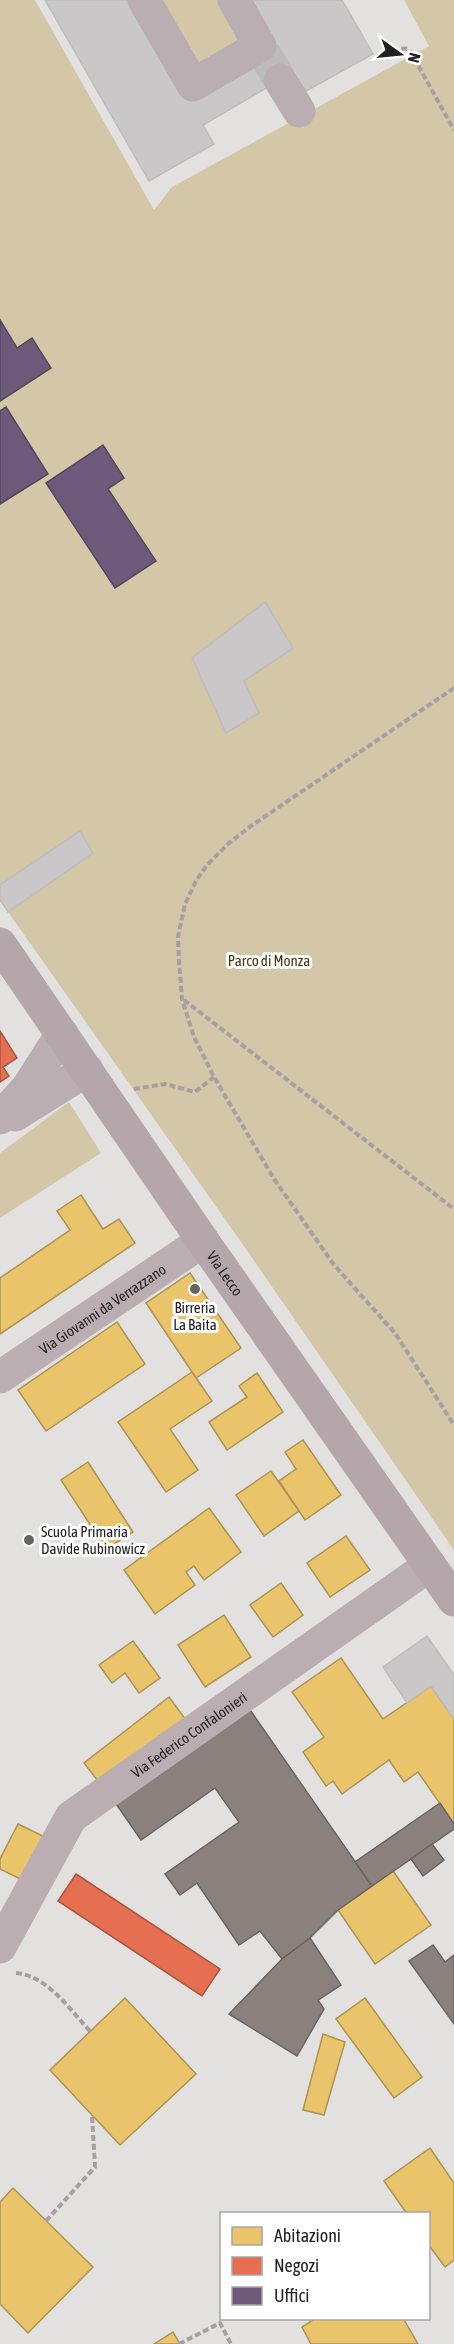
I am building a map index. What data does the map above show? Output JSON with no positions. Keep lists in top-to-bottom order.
{
  "streets": {
    "main road": ["Via Lecco"],
    "street": ["Via Giovanni da Verrazzano", "Via Federico Confalonieri"]
  },
  "crossings": [
    ["Via Lecco", "Via Giovanni da Verrazzano"],
    ["Via Lecco", "Via Federico Confalonieri"]
  ],
  "parks": ["Parco di Monza"],
  "places": ["Birreria La Baita", "Scuola Primaria Davide Rubinowicz"],
  "legend": ["Abitazioni", "Negozi", "Uffici"],
  "north": "right"
}
